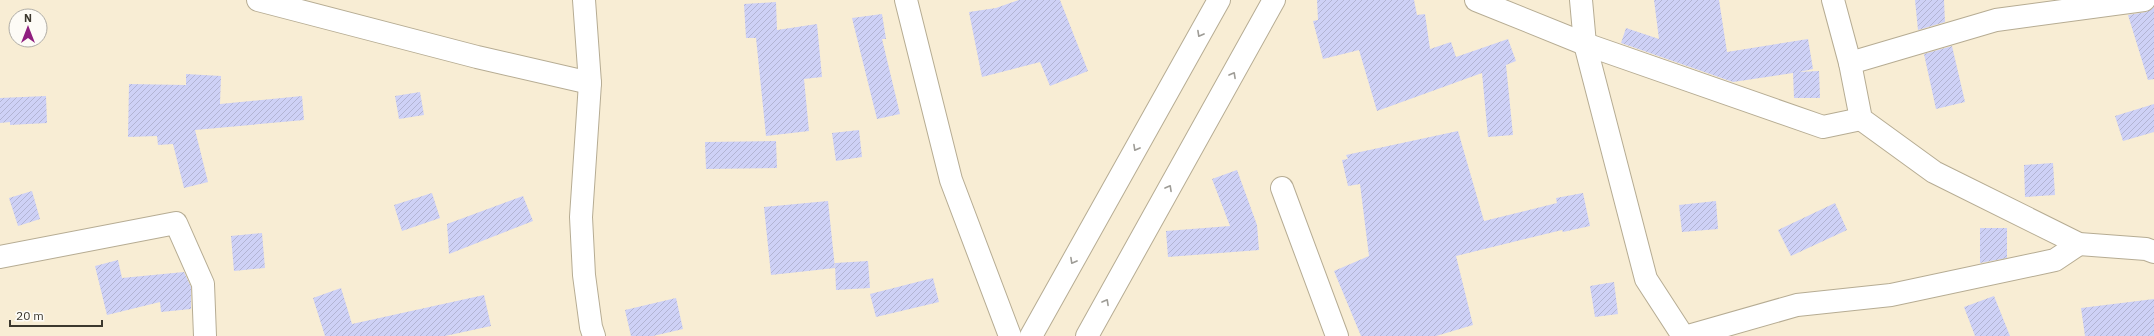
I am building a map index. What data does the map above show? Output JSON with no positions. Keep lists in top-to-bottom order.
{
  "scale_bar": "20 m",
  "north": "top"
}
